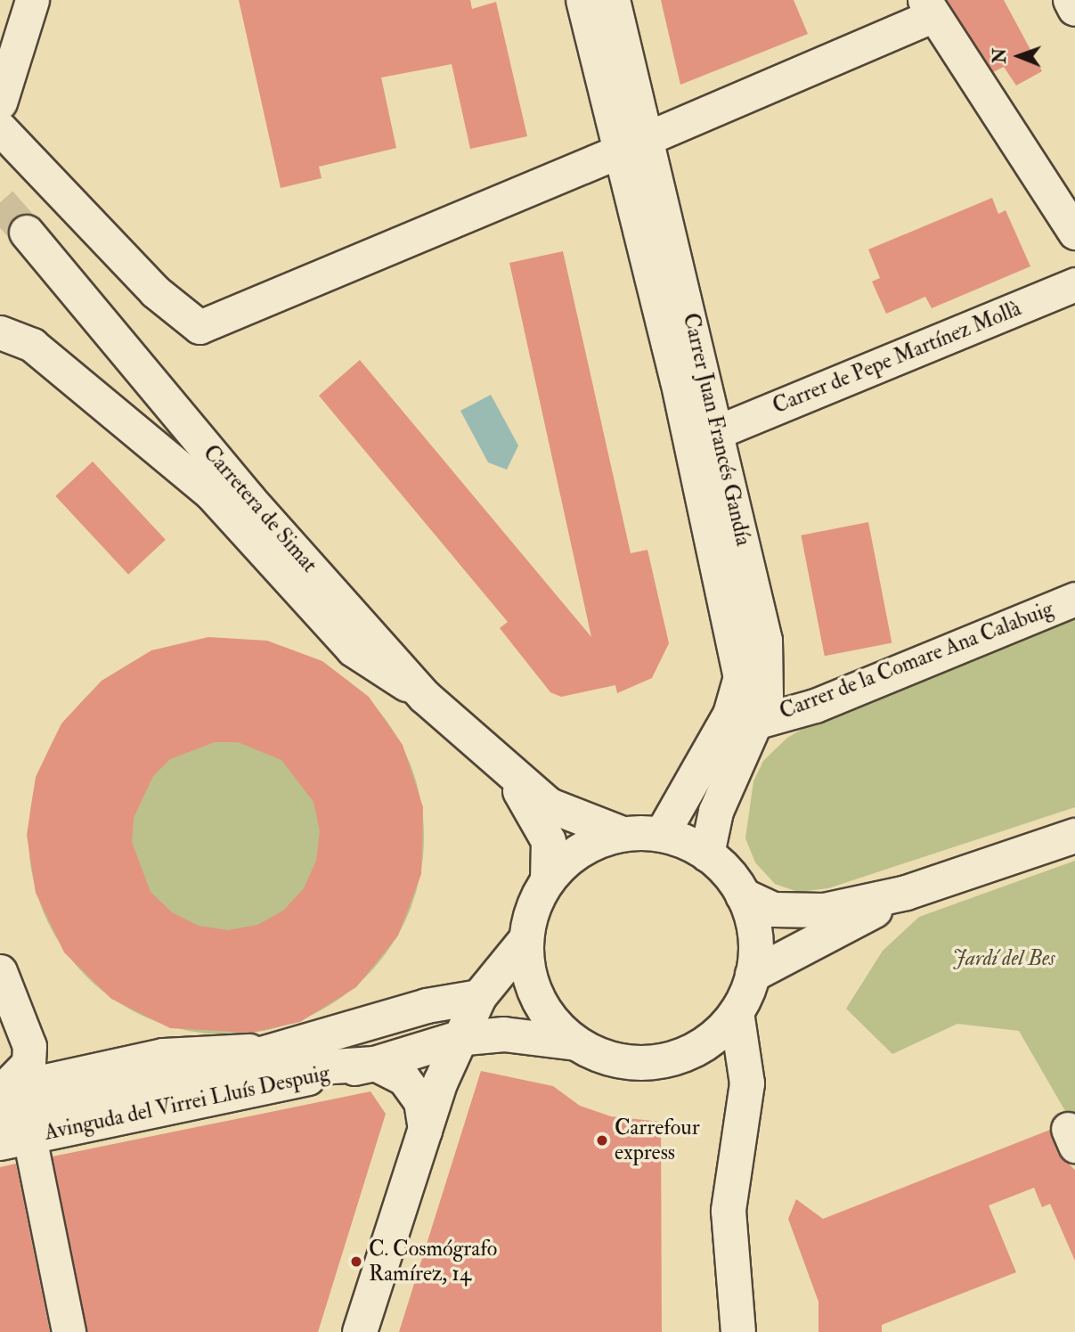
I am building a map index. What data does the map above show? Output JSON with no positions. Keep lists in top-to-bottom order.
{
  "streets": {
    "main road": ["Carrer Juan Francés Gandía", "Carretera de Simat", "Avinguda del Virrei Lluís Despuig"],
    "street": ["Carrer de Pepe Martínez Mollà", "Carrer de la Comare Ana Calabuig"]
  },
  "crossings": [
    ["Carrer de Pepe Martínez Mollà", "Carrer Juan Francés Gandía"],
    ["Carrer Juan Francés Gandía", "Carrer de la Comare Ana Calabuig"]
  ],
  "parks": ["Jardí del Bes"],
  "places": ["Carrefour express", "C. Cosmógrafo Ramírez, 14"],
  "north": "left"
}
